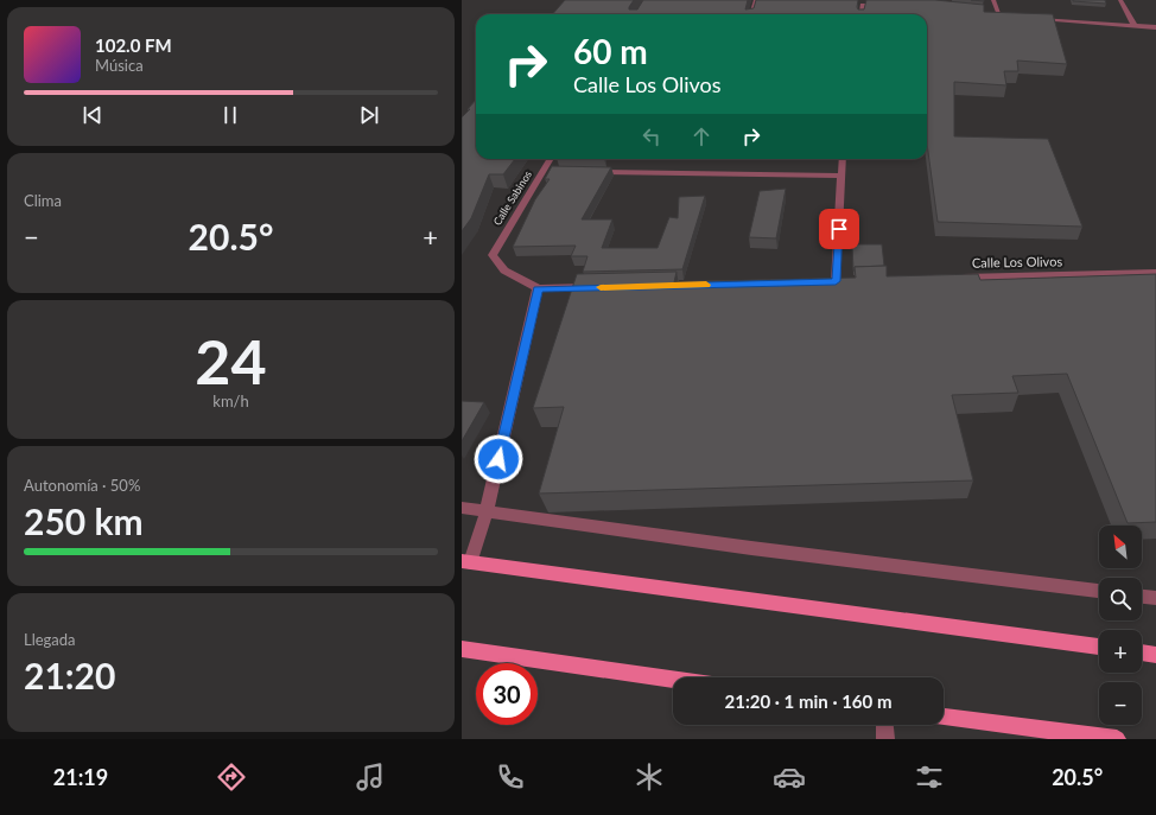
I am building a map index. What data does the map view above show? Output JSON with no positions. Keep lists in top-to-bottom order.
{
  "streets": {
    "street": ["Calle Sabinos", "Calle Los Olivos"]
  },
  "north": "top left",
  "page": {
    "turn": ["60 m", "Calle Los Olivos"],
    "song": ["102.0 FM", "Música"],
    "tile": [
      "Clima",
      ["24", "km/h"],
      ["Autonomía · 50%", "250 km"],
      ["Llegada", "21:20"]
    ],
    "heat": ["−", "20.5°", "+"],
    "map_buttons": ["+", "−"],
    "limit": "30",
    "trip": "21:20 · 1 min · 160 m",
    "tabs": ["21:19", "20.5°"]
  }
}
